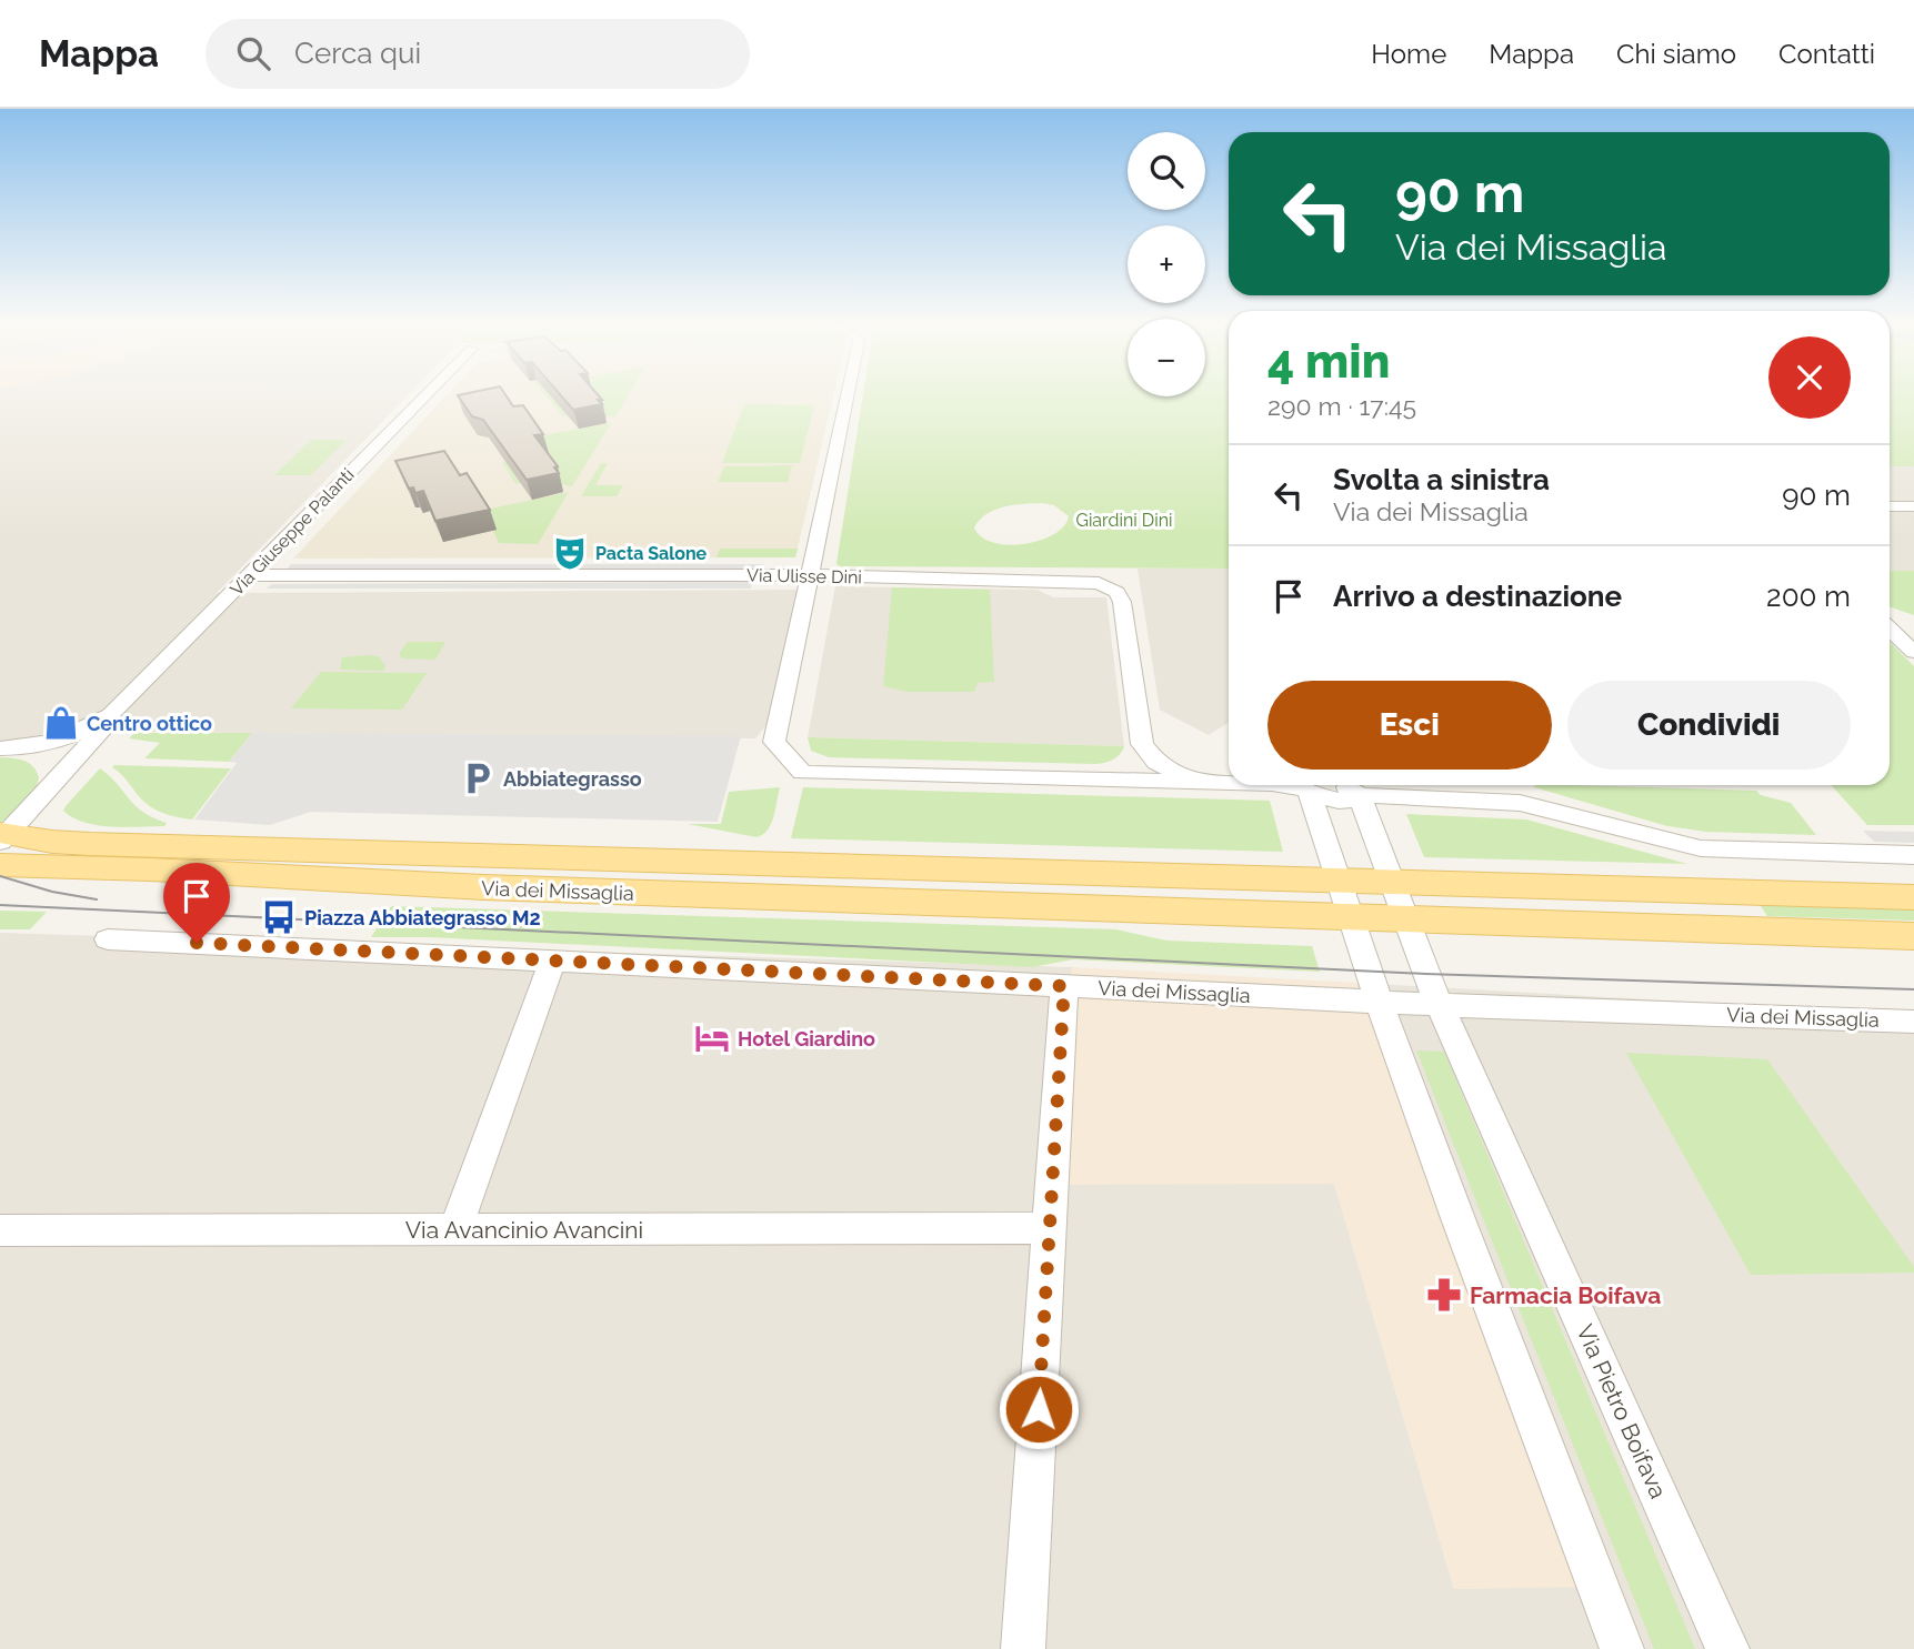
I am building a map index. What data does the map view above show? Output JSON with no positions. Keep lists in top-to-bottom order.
{
  "streets": {
    "main road": ["Via dei Missaglia"],
    "street": [
      "Via Giuseppe Palanti",
      "Via Ulisse Dini",
      "Via Avancinio Avancini",
      "Via Pietro Boifava"
    ]
  },
  "crossings": [
    ["Via Giuseppe Palanti", "Via Ulisse Dini"],
    ["Via Giuseppe Palanti", "Via dei Missaglia"],
    ["Via dei Missaglia", "Via Pietro Boifava"]
  ],
  "parks": ["Giardini Dini"],
  "places": {
    "theatre": ["Pacta Salone"],
    "shop": ["Centro ottico"],
    "parking": ["Abbiategrasso"],
    "bus stop": ["Piazza Abbiategrasso M2"],
    "hotel": ["Hotel Giardino"],
    "pharmacy": ["Farmacia Boifava"]
  },
  "page": {
    "header": "Mappa",
    "search": "Cerca qui",
    "nav": [
      "Home",
      "Mappa",
      "Chi siamo",
      "Contatti"
    ],
    "map_buttons": ["+", "−"],
    "turn": ["90 m", "Via dei Missaglia"],
    "heading": ["4 min", "290 m · 17:45"],
    "list": [
      {
        "name": "Svolta a sinistra",
        "note": "Via dei Missaglia",
        "value": "90 m"
      },
      {
        "name": "Arrivo a destinazione",
        "value": "200 m"
      }
    ],
    "buttons": ["Esci", "Condividi"]
  }
}
